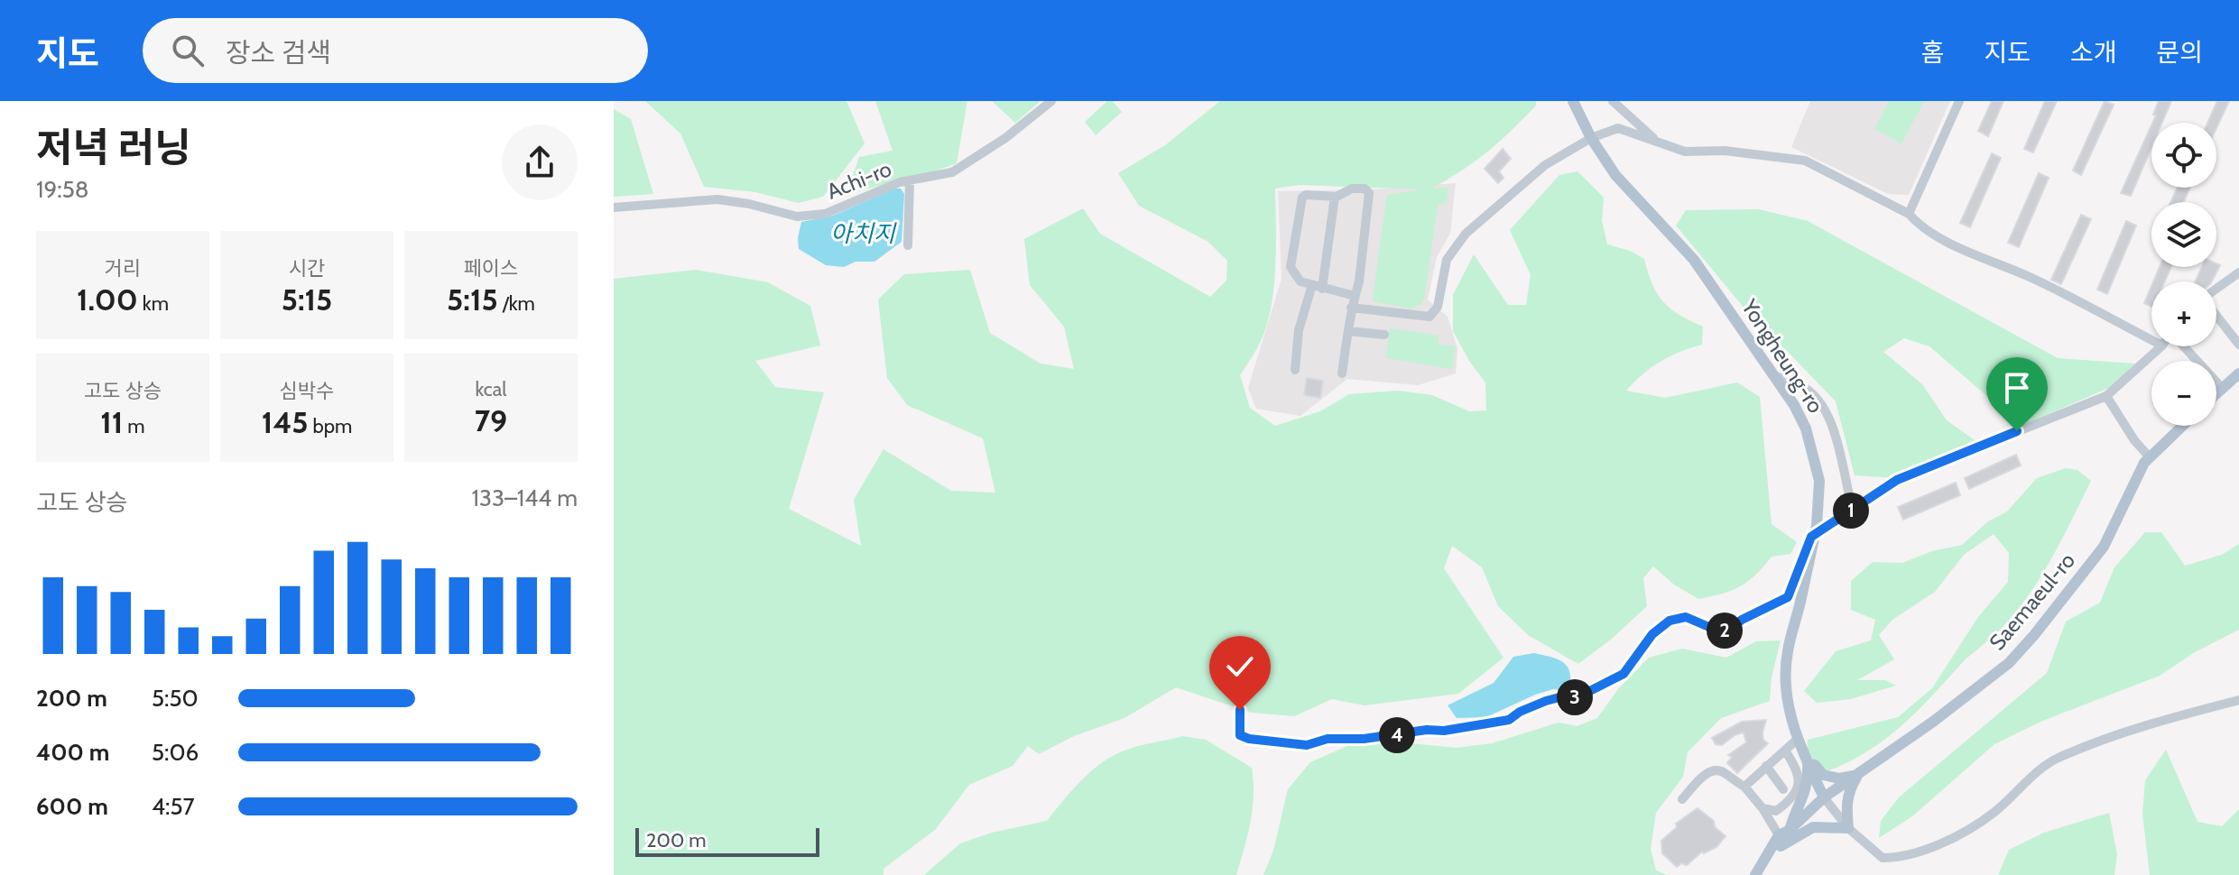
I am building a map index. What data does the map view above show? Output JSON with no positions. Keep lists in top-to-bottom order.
{
  "streets": {
    "main road": ["Yongheung-ro", "Saemaeul-ro"],
    "street": ["Achi-ro"]
  },
  "crossings": [
    ["Yongheung-ro", "Saemaeul-ro"]
  ],
  "water": ["아치지"],
  "scale_bar": "200 m",
  "page": {
    "header": "지도",
    "search": "장소 검색",
    "nav": [
      "홈",
      "지도",
      "소개",
      "문의"
    ],
    "heading": ["저녁 러닝", "19:58"],
    "map_buttons": ["+", "−"],
    "stats": [
      ["거리", "1.00 km"],
      ["시간", "5:15"],
      ["페이스", "5:15 /km"],
      ["고도 상승", "11 m"],
      ["심박수", "145 bpm"],
      ["kcal", "79"]
    ],
    "chart": ["고도 상승", "133–144 m"],
    "pins": [
      "1",
      "2",
      "3",
      "4"
    ],
    "list": [
      {
        "name": "200 m",
        "note": "5:50"
      },
      {
        "name": "400 m",
        "note": "5:06"
      },
      {
        "name": "600 m",
        "note": "4:57"
      }
    ],
    "scale": "200 m"
  }
}
